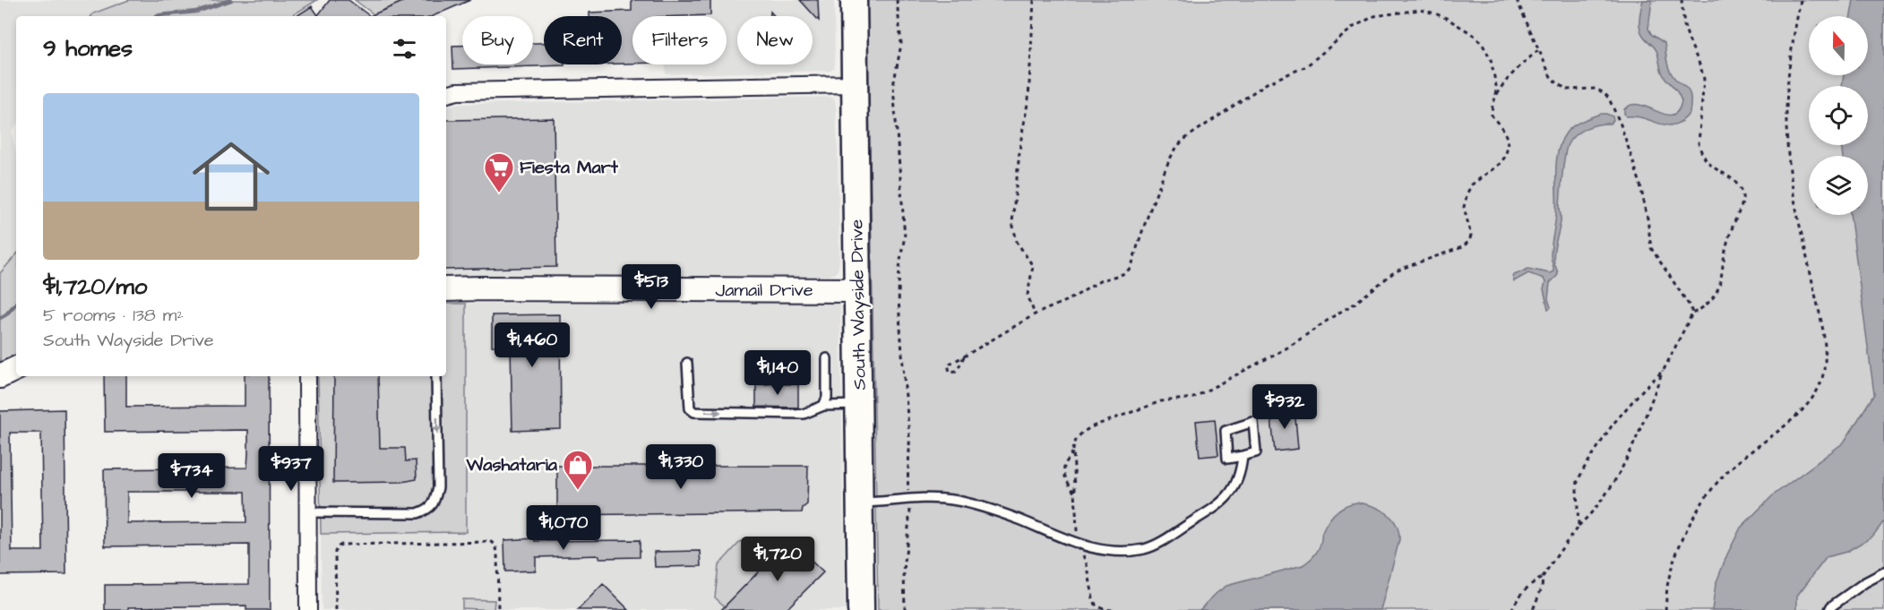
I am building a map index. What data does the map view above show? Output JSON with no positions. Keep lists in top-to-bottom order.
{
  "streets": {
    "main road": ["South Wayside Drive"],
    "street": ["Jamail Drive"]
  },
  "crossings": [
    ["Jamail Drive", "South Wayside Drive"]
  ],
  "places": {
    "supermarket": ["Fiesta Mart"],
    "shop": ["Washataria"]
  },
  "north": "top",
  "page": {
    "chip": [
      "Buy",
      "Rent",
      "Filters",
      "New"
    ],
    "heading": "9 homes",
    "list": [
      {
        "name": "$1,720/mo",
        "note": "5 rooms · 138 m² · South Wayside Drive"
      }
    ],
    "price": [
      "$513",
      "$1,460",
      "$1,140",
      "$932",
      "$1,330",
      "$937",
      "$734",
      "$1,070",
      "$1,720"
    ]
  }
}
